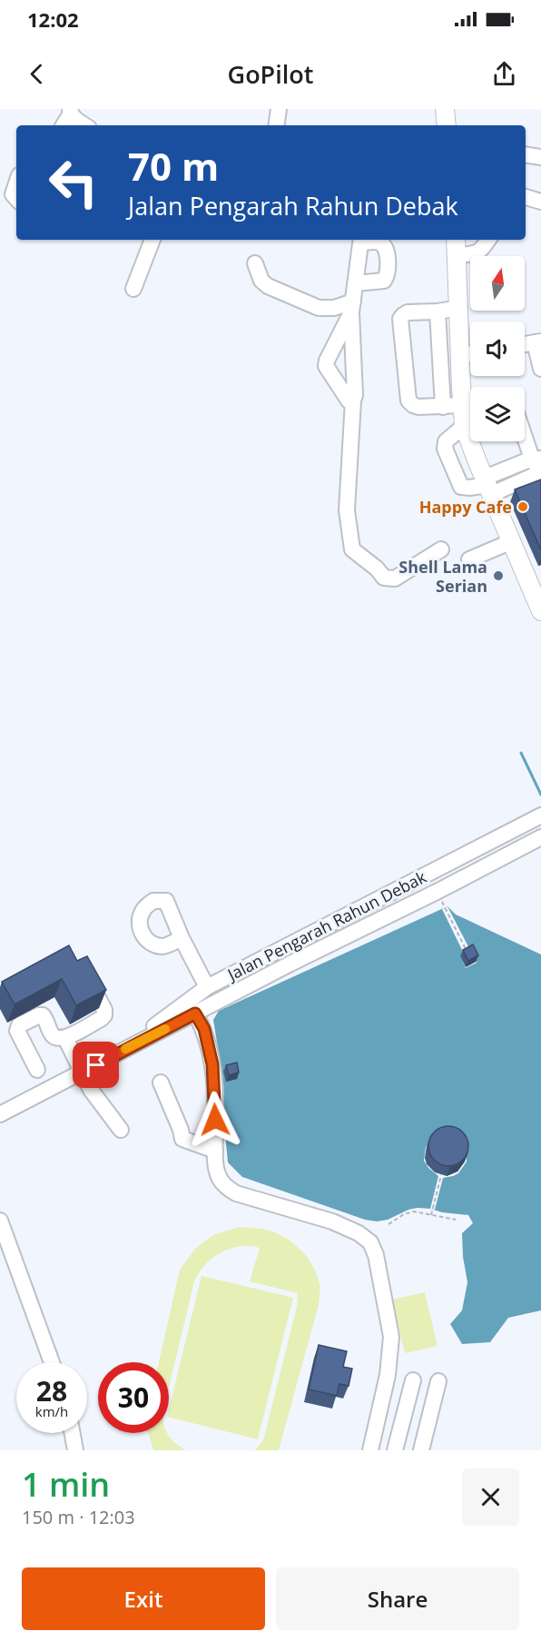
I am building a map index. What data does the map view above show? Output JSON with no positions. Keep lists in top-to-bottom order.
{
  "streets": {
    "street": ["Jalan Pengarah Rahun Debak"]
  },
  "places": ["Happy Cafe", "Shell Lama Serian"],
  "north": "top",
  "page": {
    "status": "12:02",
    "header": "GoPilot",
    "turn": ["70 m", "Jalan Pengarah Rahun Debak"],
    "speed": "28 km/h",
    "limit": "30",
    "heading": ["1 min", "150 m · 12:03"],
    "buttons": ["Exit", "Share"]
  }
}
